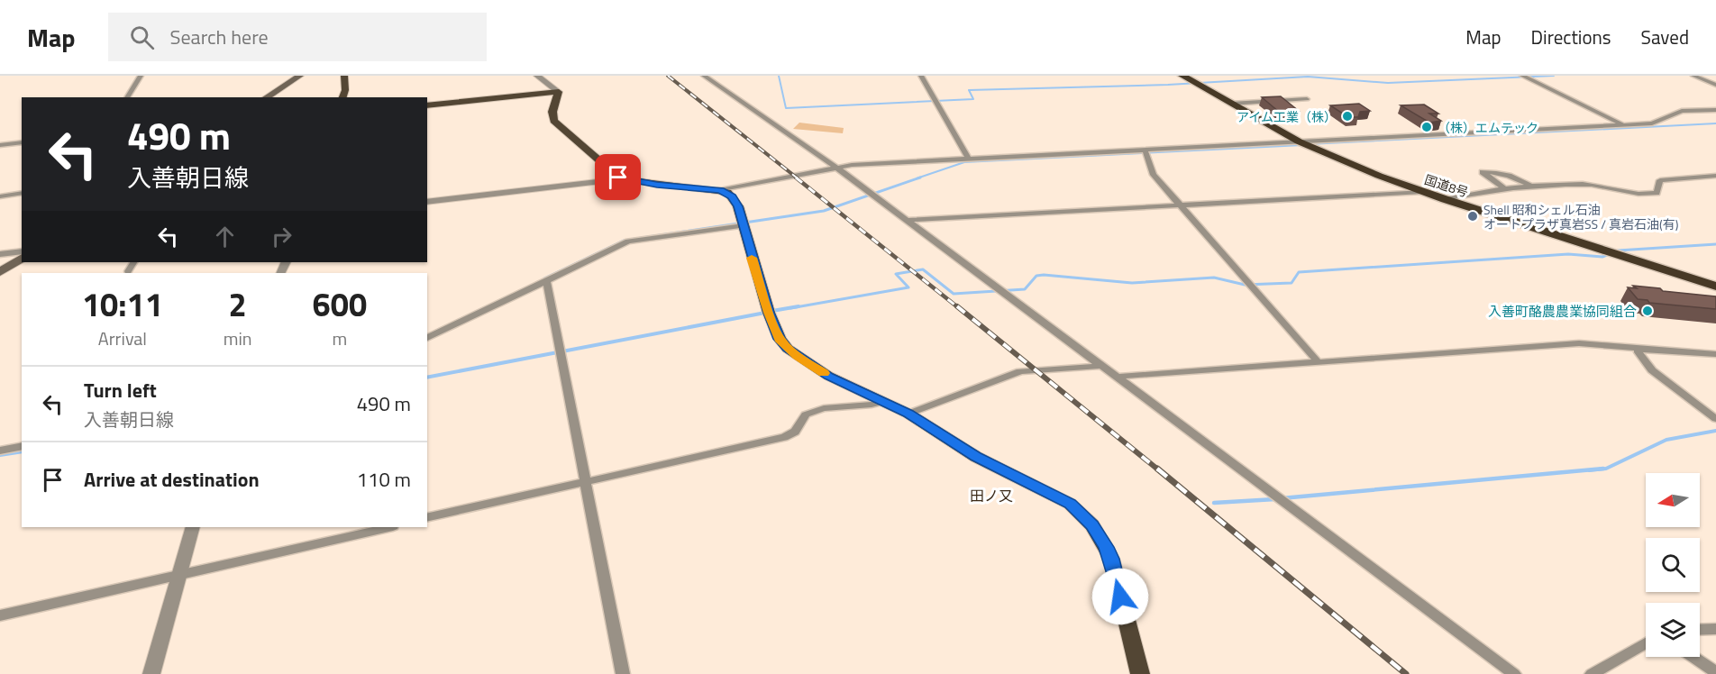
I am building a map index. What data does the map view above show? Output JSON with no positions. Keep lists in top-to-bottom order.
{
  "streets": {
    "highway": ["国道8号"]
  },
  "districts": ["田ノ又"],
  "places": [
    "アイム工業（株）",
    "（株）エムテック",
    "Shell 昭和シェル石油 オートプラザ真岩SS / 真岩石油(有)",
    "入善町酪農農業協同組合"
  ],
  "north": "left",
  "page": {
    "header": "Map",
    "search": "Search here",
    "nav": ["Map", "Directions", "Saved"],
    "turn": ["490 m", "入善朝日線"],
    "eta": [
      "10:11",
      "Arrival",
      "2",
      "min",
      "600",
      "m"
    ],
    "list": [
      {
        "name": "Turn left",
        "note": "入善朝日線",
        "value": "490 m"
      },
      {
        "name": "Arrive at destination",
        "value": "110 m"
      }
    ]
  }
}
